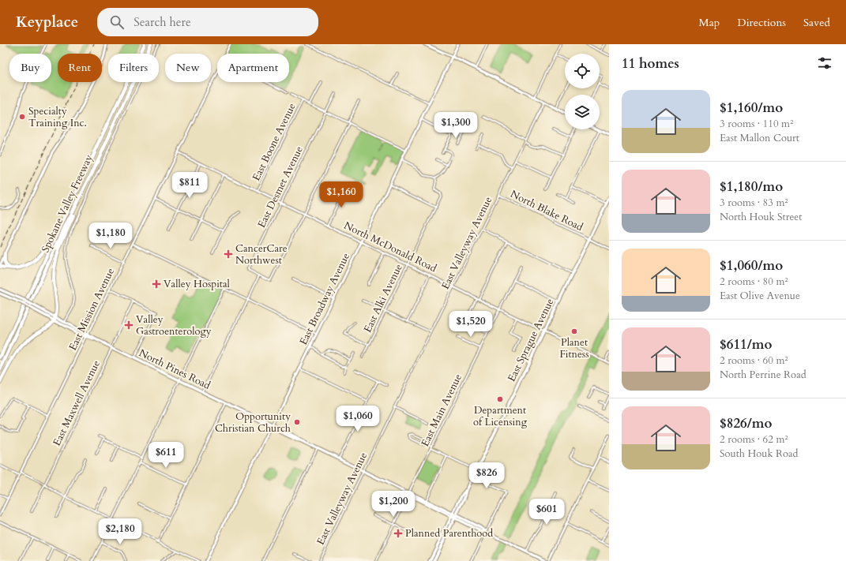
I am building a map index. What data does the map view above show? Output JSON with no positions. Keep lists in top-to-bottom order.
{
  "streets": {
    "highway": ["Spokane Valley Freeway"],
    "main road": ["East Broadway Avenue", "East Sprague Avenue", "North Pines Road"],
    "street": [
      "East Boone Avenue",
      "East Desmet Avenue",
      "North Blake Road",
      "East Valleyway Avenue",
      "North McDonald Road",
      "East Alki Avenue",
      "East Mission Avenue",
      "East Maxwell Avenue",
      "East Main Avenue"
    ]
  },
  "crossings": [
    ["East Boone Avenue", "North McDonald Road"],
    ["East Desmet Avenue", "North McDonald Road"],
    ["North Blake Road", "East Valleyway Avenue"],
    ["North Blake Road", "East Sprague Avenue"],
    ["East Valleyway Avenue", "North McDonald Road"],
    ["East Valleyway Avenue", "North Pines Road"],
    ["North McDonald Road", "East Alki Avenue"],
    ["North McDonald Road", "East Broadway Avenue"],
    ["North McDonald Road", "East Mission Avenue"],
    ["North McDonald Road", "East Sprague Avenue"],
    ["North McDonald Road", "East Main Avenue"],
    ["East Broadway Avenue", "North Pines Road"],
    ["East Mission Avenue", "North Pines Road"],
    ["East Sprague Avenue", "North Pines Road"],
    ["North Pines Road", "East Maxwell Avenue"],
    ["North Pines Road", "East Main Avenue"]
  ],
  "places": {
    "other": [
      "Specialty Training Inc.",
      "Planet Fitness",
      "Department of Licensing",
      "Opportunity Christian Church"
    ],
    "health": [
      "CancerCare Northwest",
      "Valley Hospital",
      "Valley Gastroenterology",
      "Planned Parenthood"
    ]
  },
  "page": {
    "header": "Keyplace",
    "search": "Search here",
    "nav": ["Map", "Directions", "Saved"],
    "heading": "11 homes",
    "chip": [
      "Buy",
      "Rent",
      "Filters",
      "New",
      "Apartment"
    ],
    "list": [
      {
        "name": "$1,160/mo",
        "note": "3 rooms · 110 m² · East Mallon Court"
      },
      {
        "name": "$1,180/mo",
        "note": "3 rooms · 83 m² · North Houk Street"
      },
      {
        "name": "$1,060/mo",
        "note": "2 rooms · 80 m² · East Olive Avenue"
      },
      {
        "name": "$611/mo",
        "note": "2 rooms · 60 m² · North Perrine Road"
      },
      {
        "name": "$826/mo",
        "note": "2 rooms · 62 m² · South Houk Road"
      }
    ],
    "price": [
      "$1,300",
      "$811",
      "$1,160",
      "$1,180",
      "$1,520",
      "$1,060",
      "$611",
      "$826",
      "$1,200",
      "$601",
      "$2,180"
    ]
  }
}
